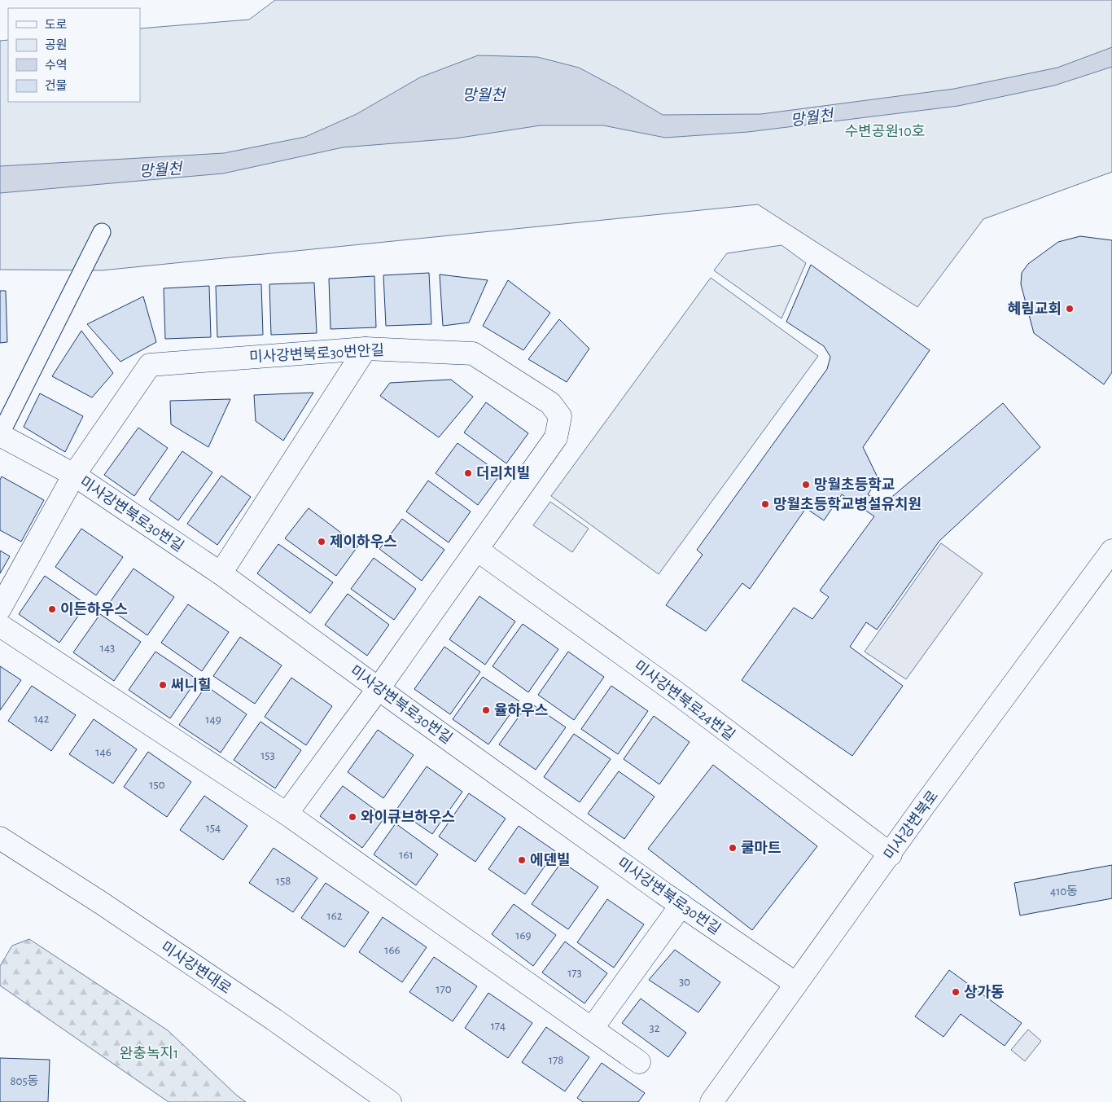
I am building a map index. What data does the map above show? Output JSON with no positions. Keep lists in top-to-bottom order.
{
  "streets": {
    "street": [
      "미사강변북로30번안길",
      "미사강변북로30번길",
      "미사강변북로24번길",
      "미사강변북로",
      "미사강변대로"
    ]
  },
  "crossings": [
    ["미사강변북로30번안길", "미사강변북로30번길"],
    ["미사강변북로30번안길", "미사강변북로24번길"],
    ["미사강변북로30번길", "미사강변북로"],
    ["미사강변북로24번길", "미사강변북로"]
  ],
  "water": ["망월천"],
  "parks": ["수변공원10호", "완충녹지1"],
  "places": [
    "혜림교회",
    "더리치빌",
    "망월초등학교",
    "망월초등학교병설유치원",
    "제이하우스",
    "이든하우스",
    "써니힐",
    "율하우스",
    "와이큐브하우스",
    "쿨마트",
    "에덴빌",
    "상가동"
  ],
  "house_numbers": [
    "143",
    "142",
    "149",
    "146",
    "153",
    "150",
    "154",
    "161",
    "158",
    "410동",
    "162",
    "169",
    "166",
    "173",
    "30",
    "170",
    "174",
    "32",
    "178",
    "805동"
  ],
  "legend": [
    "도로",
    "공원",
    "수역",
    "건물"
  ]
}
